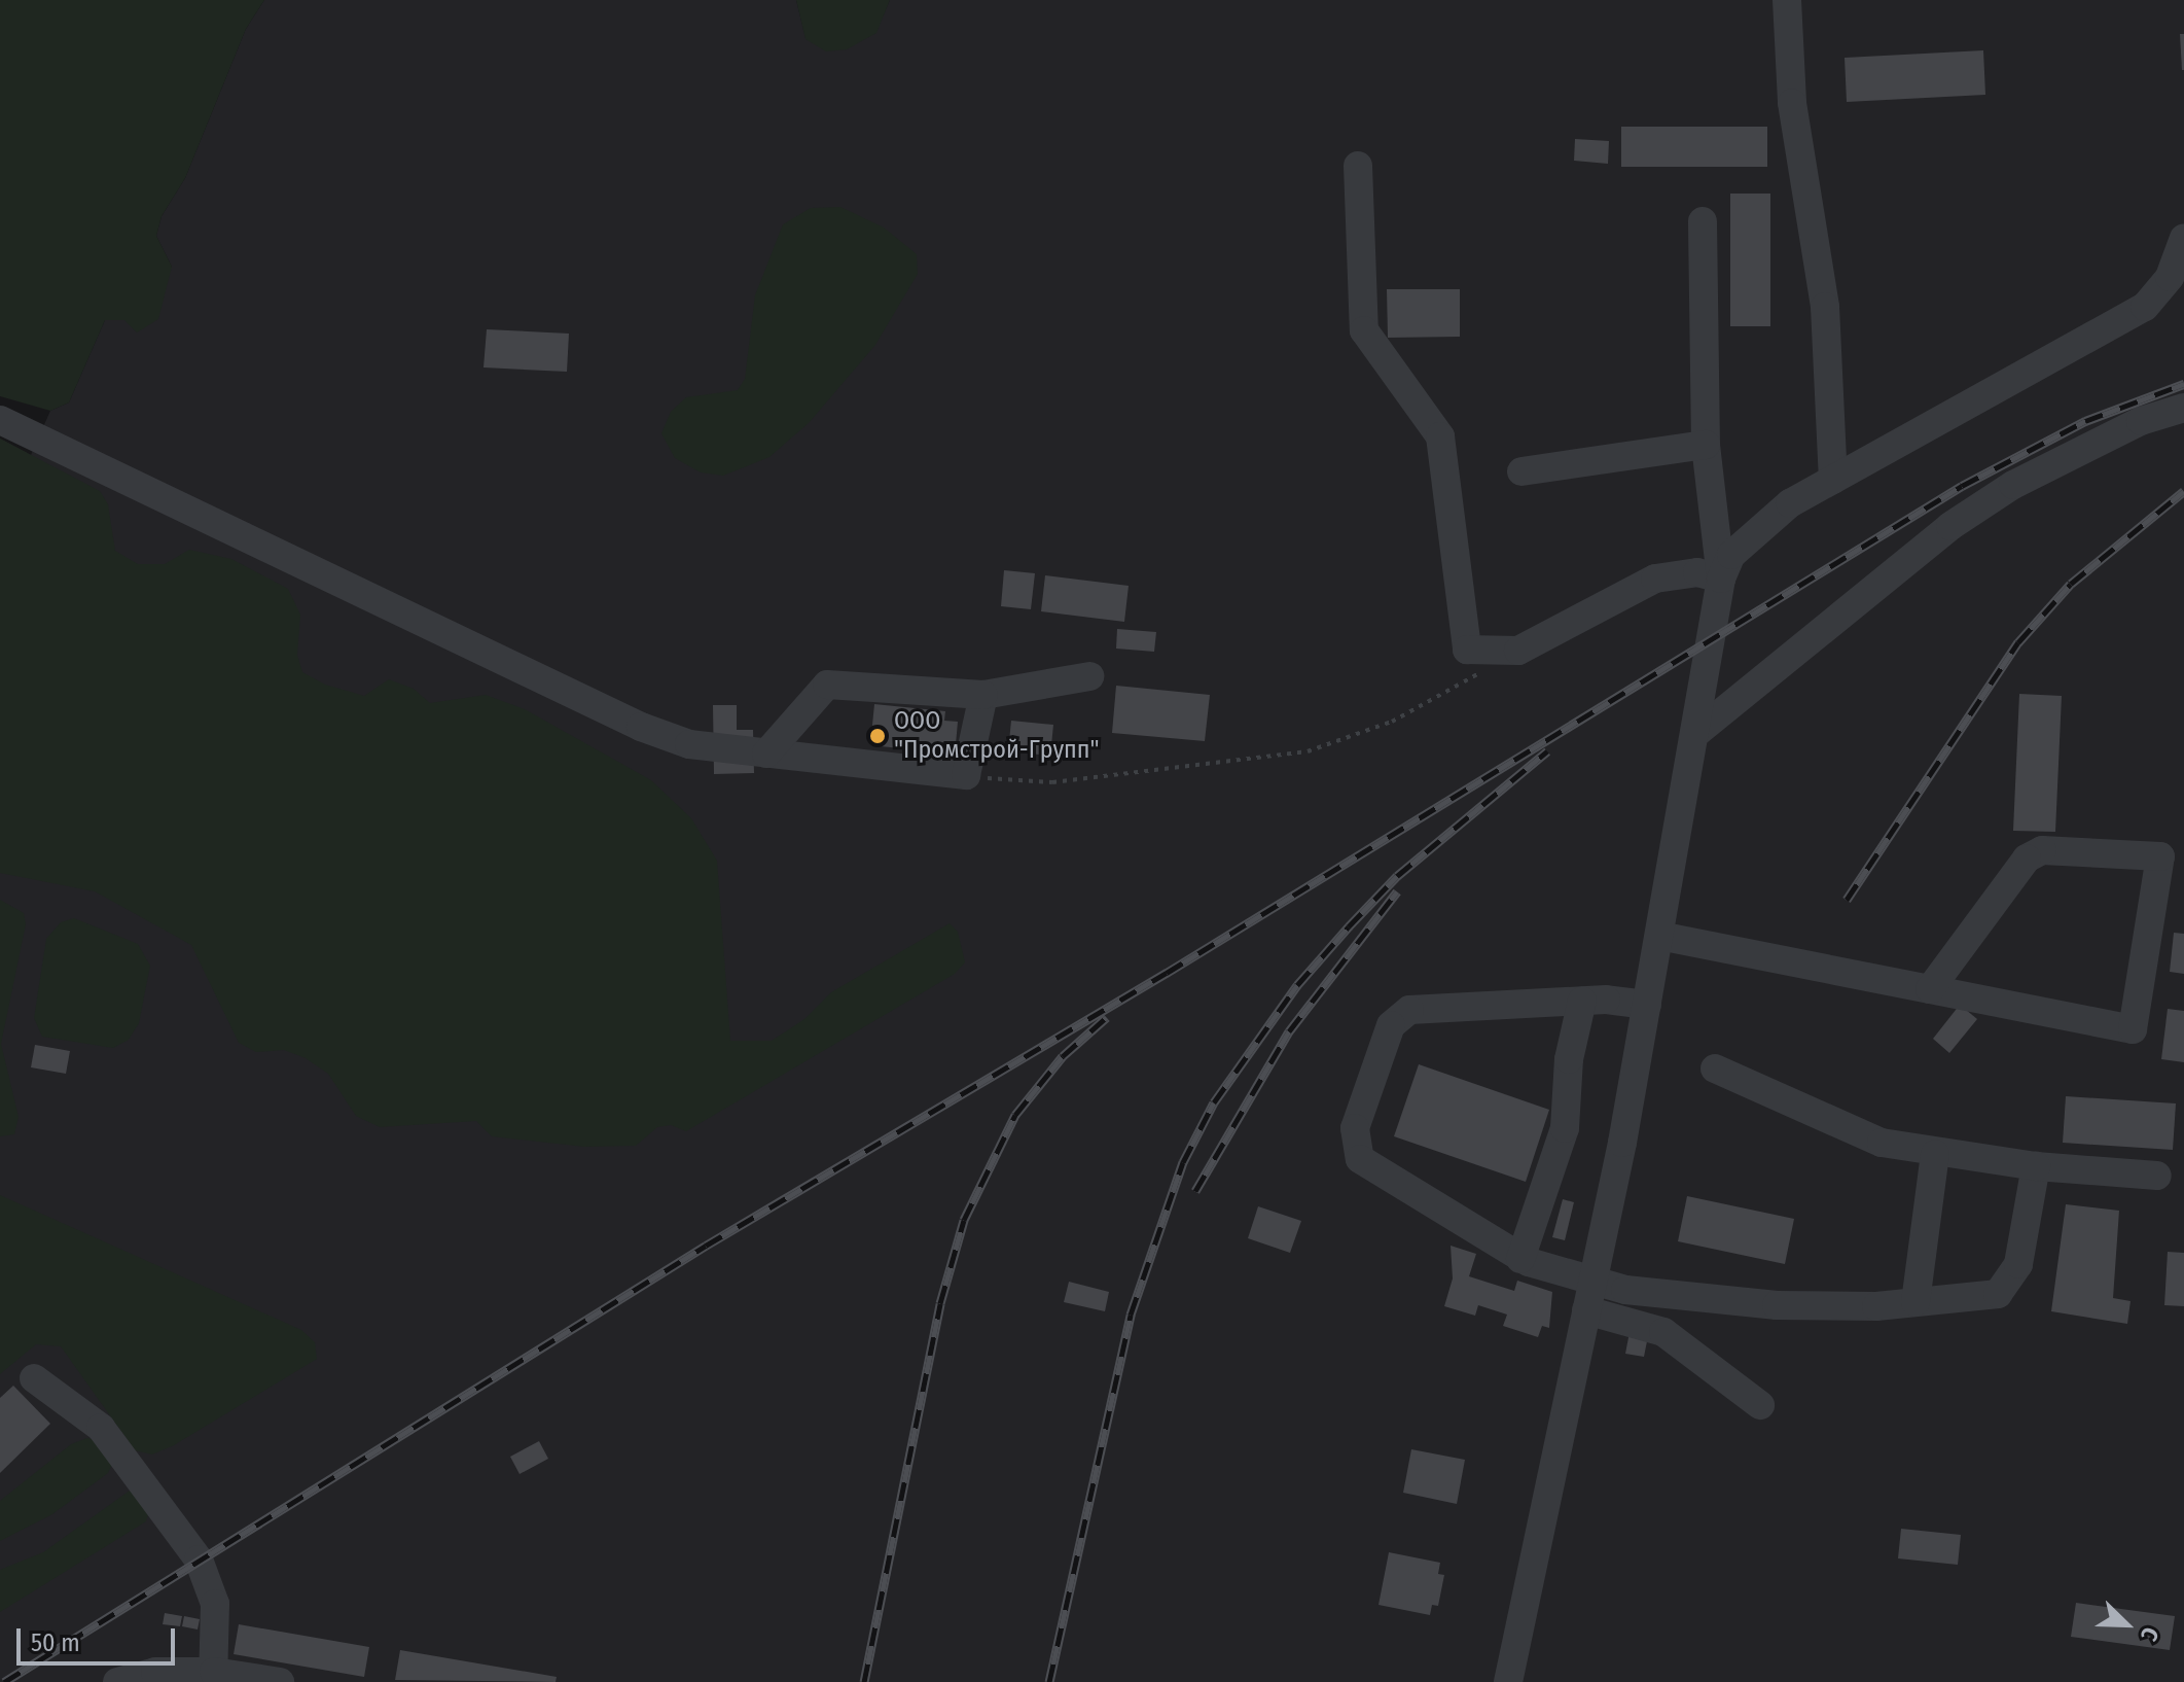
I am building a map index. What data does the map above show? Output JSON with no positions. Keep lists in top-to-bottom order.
{
  "places": ["ООО \"Промстрой-Групп\""],
  "scale_bar": "50 m",
  "north": "bottom right"
}
